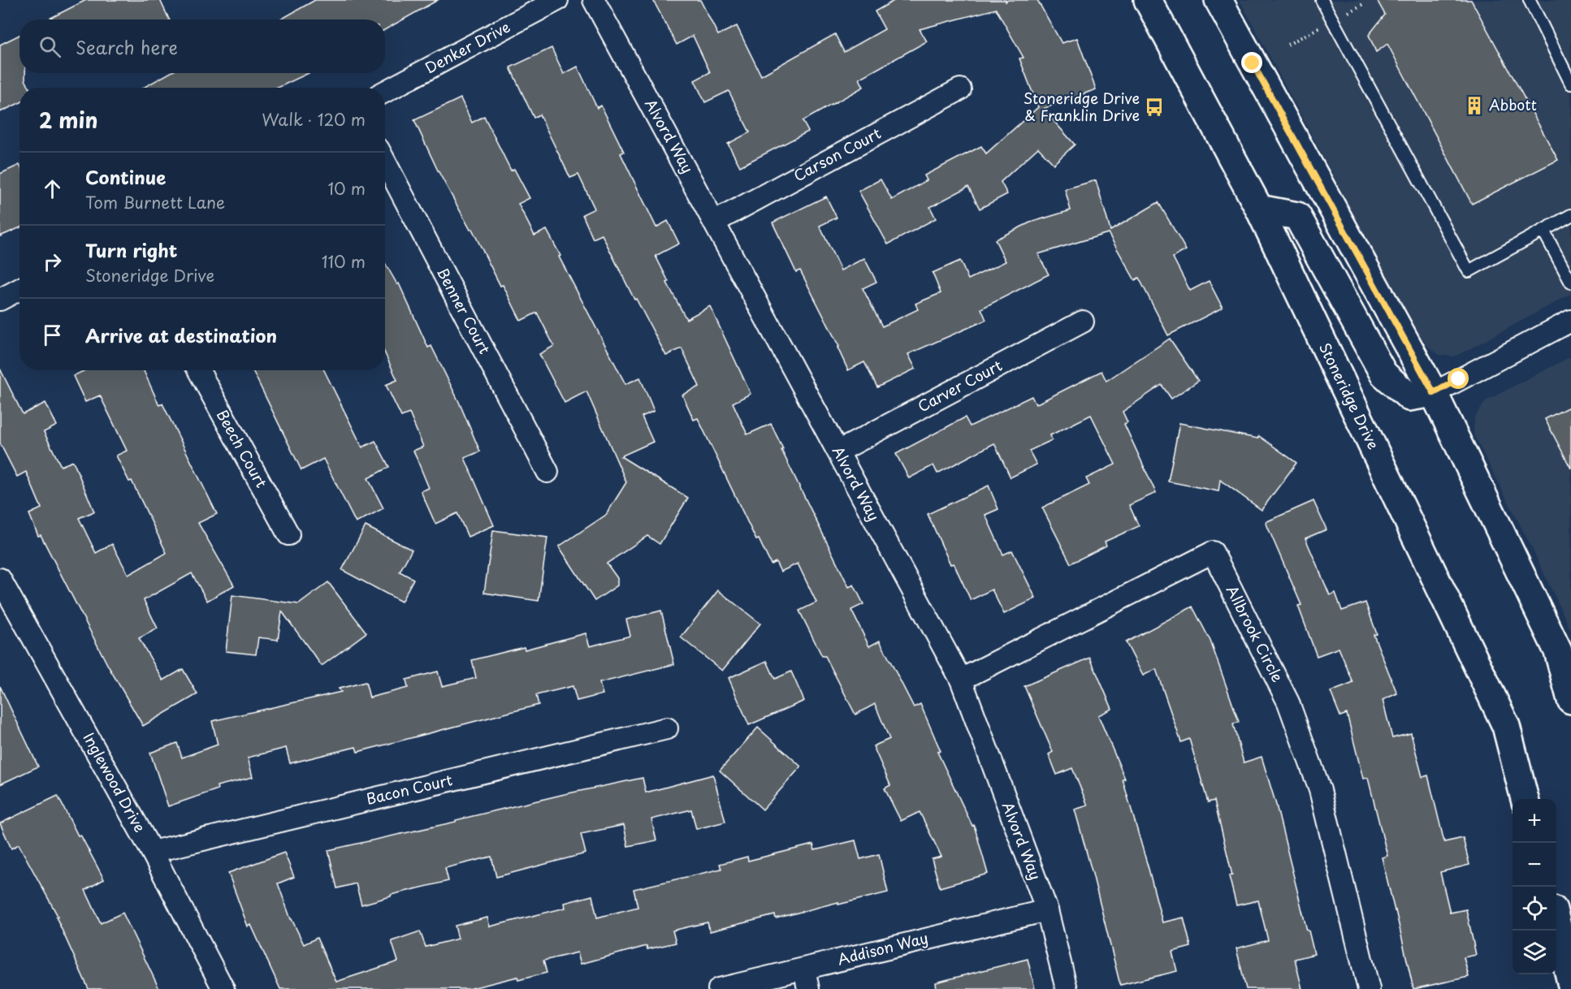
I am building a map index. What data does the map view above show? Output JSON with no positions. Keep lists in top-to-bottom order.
{
  "streets": {
    "main road": ["Stoneridge Drive"],
    "street": [
      "Denker Drive",
      "Alvord Way",
      "Carson Court",
      "Benner Court",
      "Carver Court",
      "Beech Court",
      "Allbrook Circle",
      "Inglewood Drive",
      "Bacon Court",
      "Addison Way"
    ]
  },
  "crossings": [
    ["Alvord Way", "Carson Court"],
    ["Alvord Way", "Carver Court"],
    ["Alvord Way", "Allbrook Circle"],
    ["Alvord Way", "Addison Way"],
    ["Inglewood Drive", "Bacon Court"]
  ],
  "places": {
    "building": ["Abbott"],
    "bus stop": ["Stoneridge Drive & Franklin Drive"]
  },
  "page": {
    "search": "Search here",
    "heading": ["2 min", "Walk · 120 m"],
    "list": [
      ["Continue", "Tom Burnett Lane", "10 m"],
      ["Turn right", "Stoneridge Drive", "110 m"],
      "Arrive at destination"
    ],
    "map_buttons": ["+", "−"]
  }
}
